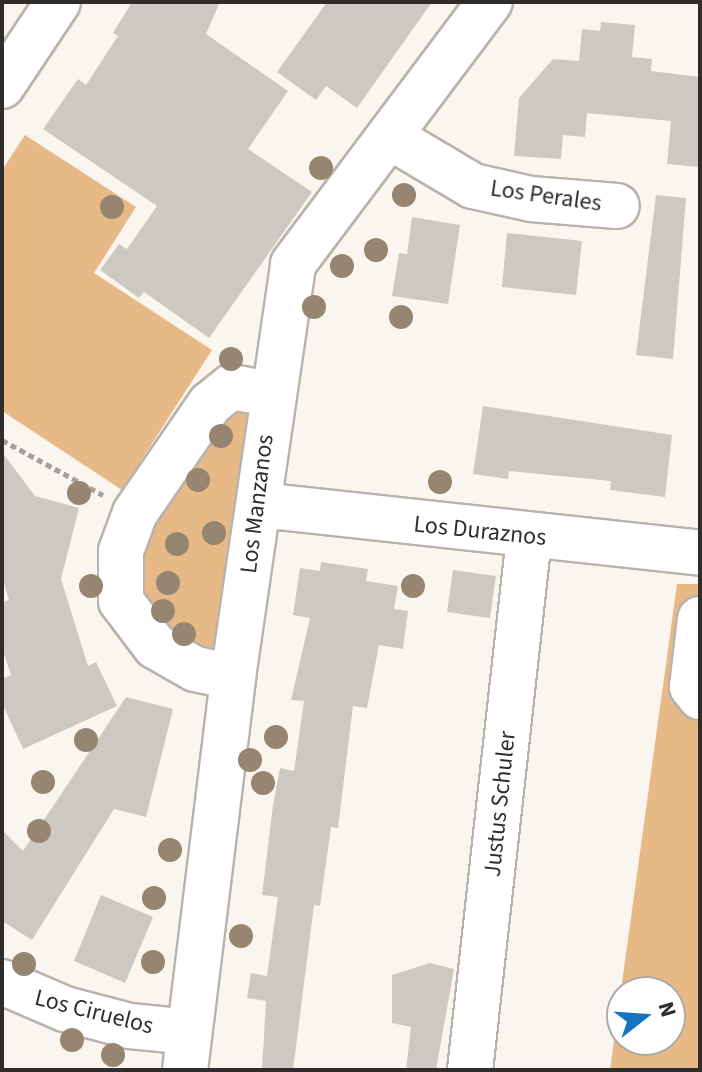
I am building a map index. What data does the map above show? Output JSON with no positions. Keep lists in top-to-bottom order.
{
  "streets": {
    "street": [
      "Los Perales",
      "Los Manzanos",
      "Los Duraznos",
      "Justus Schuler",
      "Los Ciruelos"
    ]
  },
  "crossings": [
    ["Los Perales", "Los Manzanos"],
    ["Los Manzanos", "Los Duraznos"],
    ["Los Manzanos", "Los Ciruelos"],
    ["Los Duraznos", "Justus Schuler"]
  ],
  "north": "right"
}
